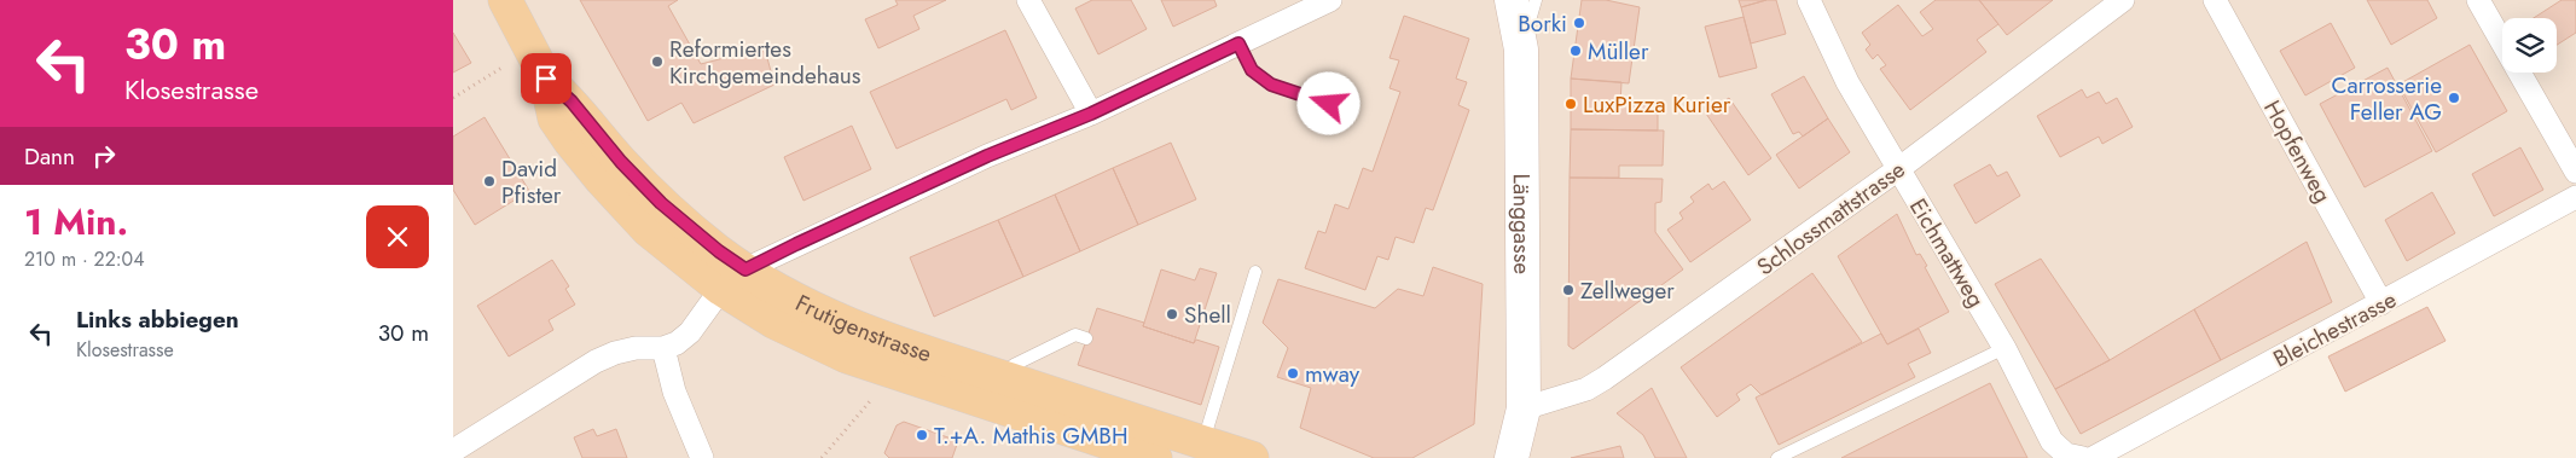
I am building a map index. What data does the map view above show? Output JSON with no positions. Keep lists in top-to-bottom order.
{
  "streets": {
    "main road": ["Frutigenstrasse"],
    "street": [
      "Hopfenweg",
      "Schlossmattstrasse",
      "Länggasse",
      "Eichmattweg",
      "Bleichestrasse"
    ]
  },
  "crossings": [
    ["Hopfenweg", "Bleichestrasse"],
    ["Schlossmattstrasse", "Länggasse"],
    ["Schlossmattstrasse", "Eichmattweg"]
  ],
  "places": [
    "Borki",
    "Müller",
    "Reformiertes Kirchgemeindehaus",
    "Carrosserie Feller AG",
    "LuxPizza Kurier",
    "David Pfister",
    "Zellweger",
    "Shell",
    "mway",
    "T.+A. Mathis GMBH"
  ],
  "page": {
    "turn": ["30 m", "Klosestrasse"],
    "then": "Dann",
    "heading": ["1 Min.", "210 m · 22:04"],
    "list": [
      {
        "name": "Links abbiegen",
        "note": "Klosestrasse",
        "value": "30 m"
      }
    ]
  }
}
